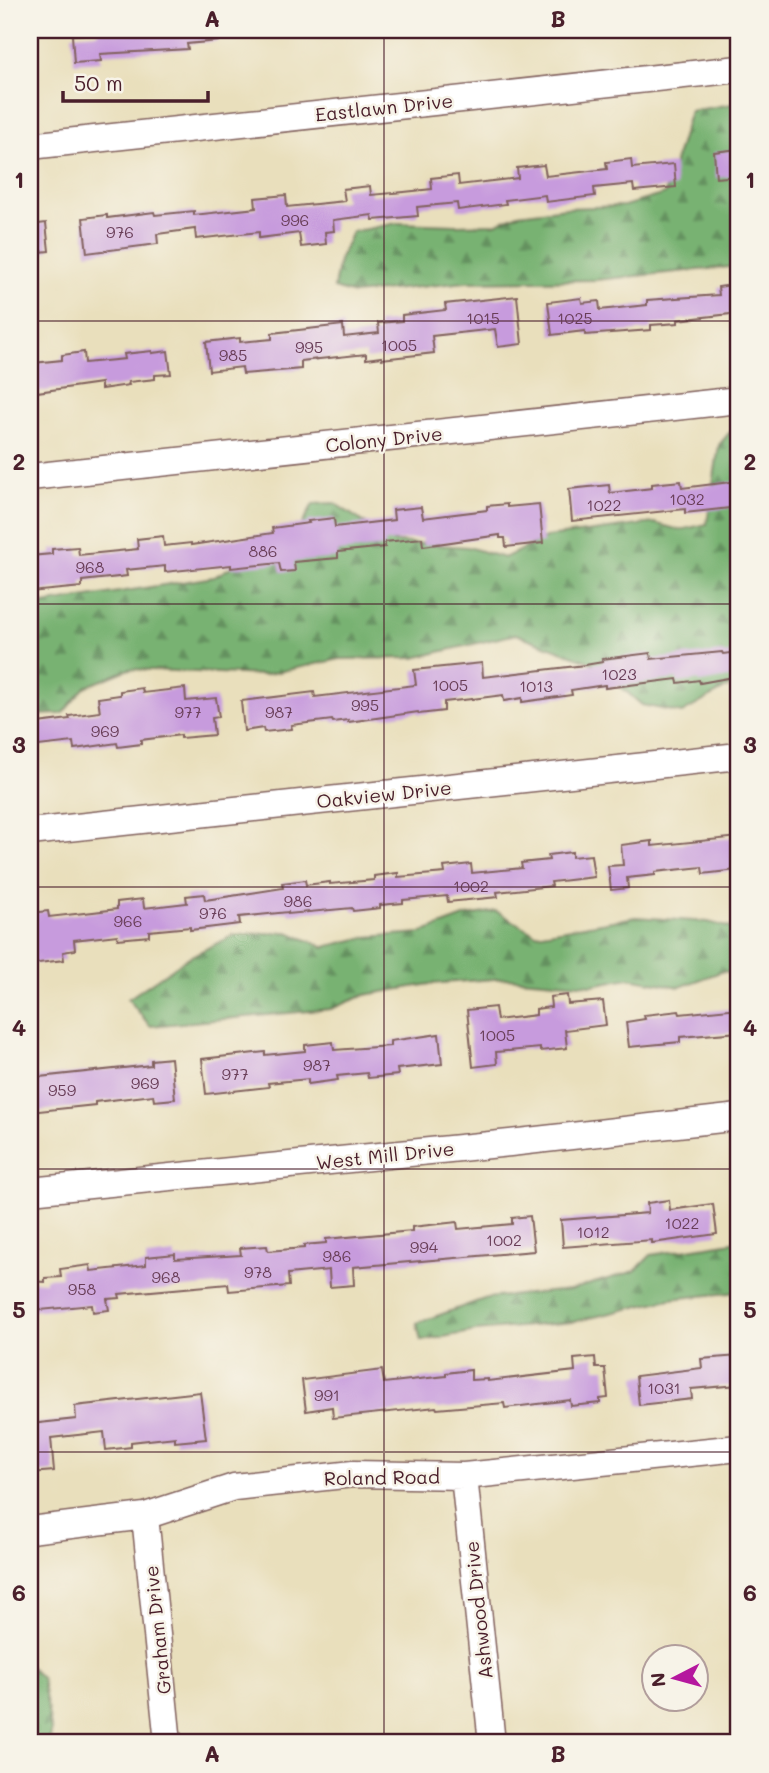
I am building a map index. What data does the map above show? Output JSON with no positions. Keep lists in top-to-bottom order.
{
  "streets": {
    "street": [
      "Eastlawn Drive",
      "Colony Drive",
      "Oakview Drive",
      "West Mill Drive",
      "Roland Road",
      "Ashwood Drive",
      "Graham Drive"
    ]
  },
  "crossings": [
    ["Roland Road", "Ashwood Drive"],
    ["Roland Road", "Graham Drive"]
  ],
  "house_numbers": [
    "996",
    "976",
    "1015",
    "1025",
    "1005",
    "995",
    "985",
    "1032",
    "1022",
    "886",
    "968",
    "1023",
    "1005",
    "1013",
    "995",
    "977",
    "987",
    "969",
    "1002",
    "986",
    "976",
    "966",
    "1005",
    "987",
    "977",
    "969",
    "959",
    "1022",
    "1012",
    "1002",
    "994",
    "986",
    "978",
    "968",
    "958",
    "1031",
    "991"
  ],
  "scale_bar": "50 m",
  "north": "left",
  "grid": {
    "columns": ["A", "B"],
    "rows": [
      "1",
      "2",
      "3",
      "4",
      "5",
      "6"
    ]
  }
}
